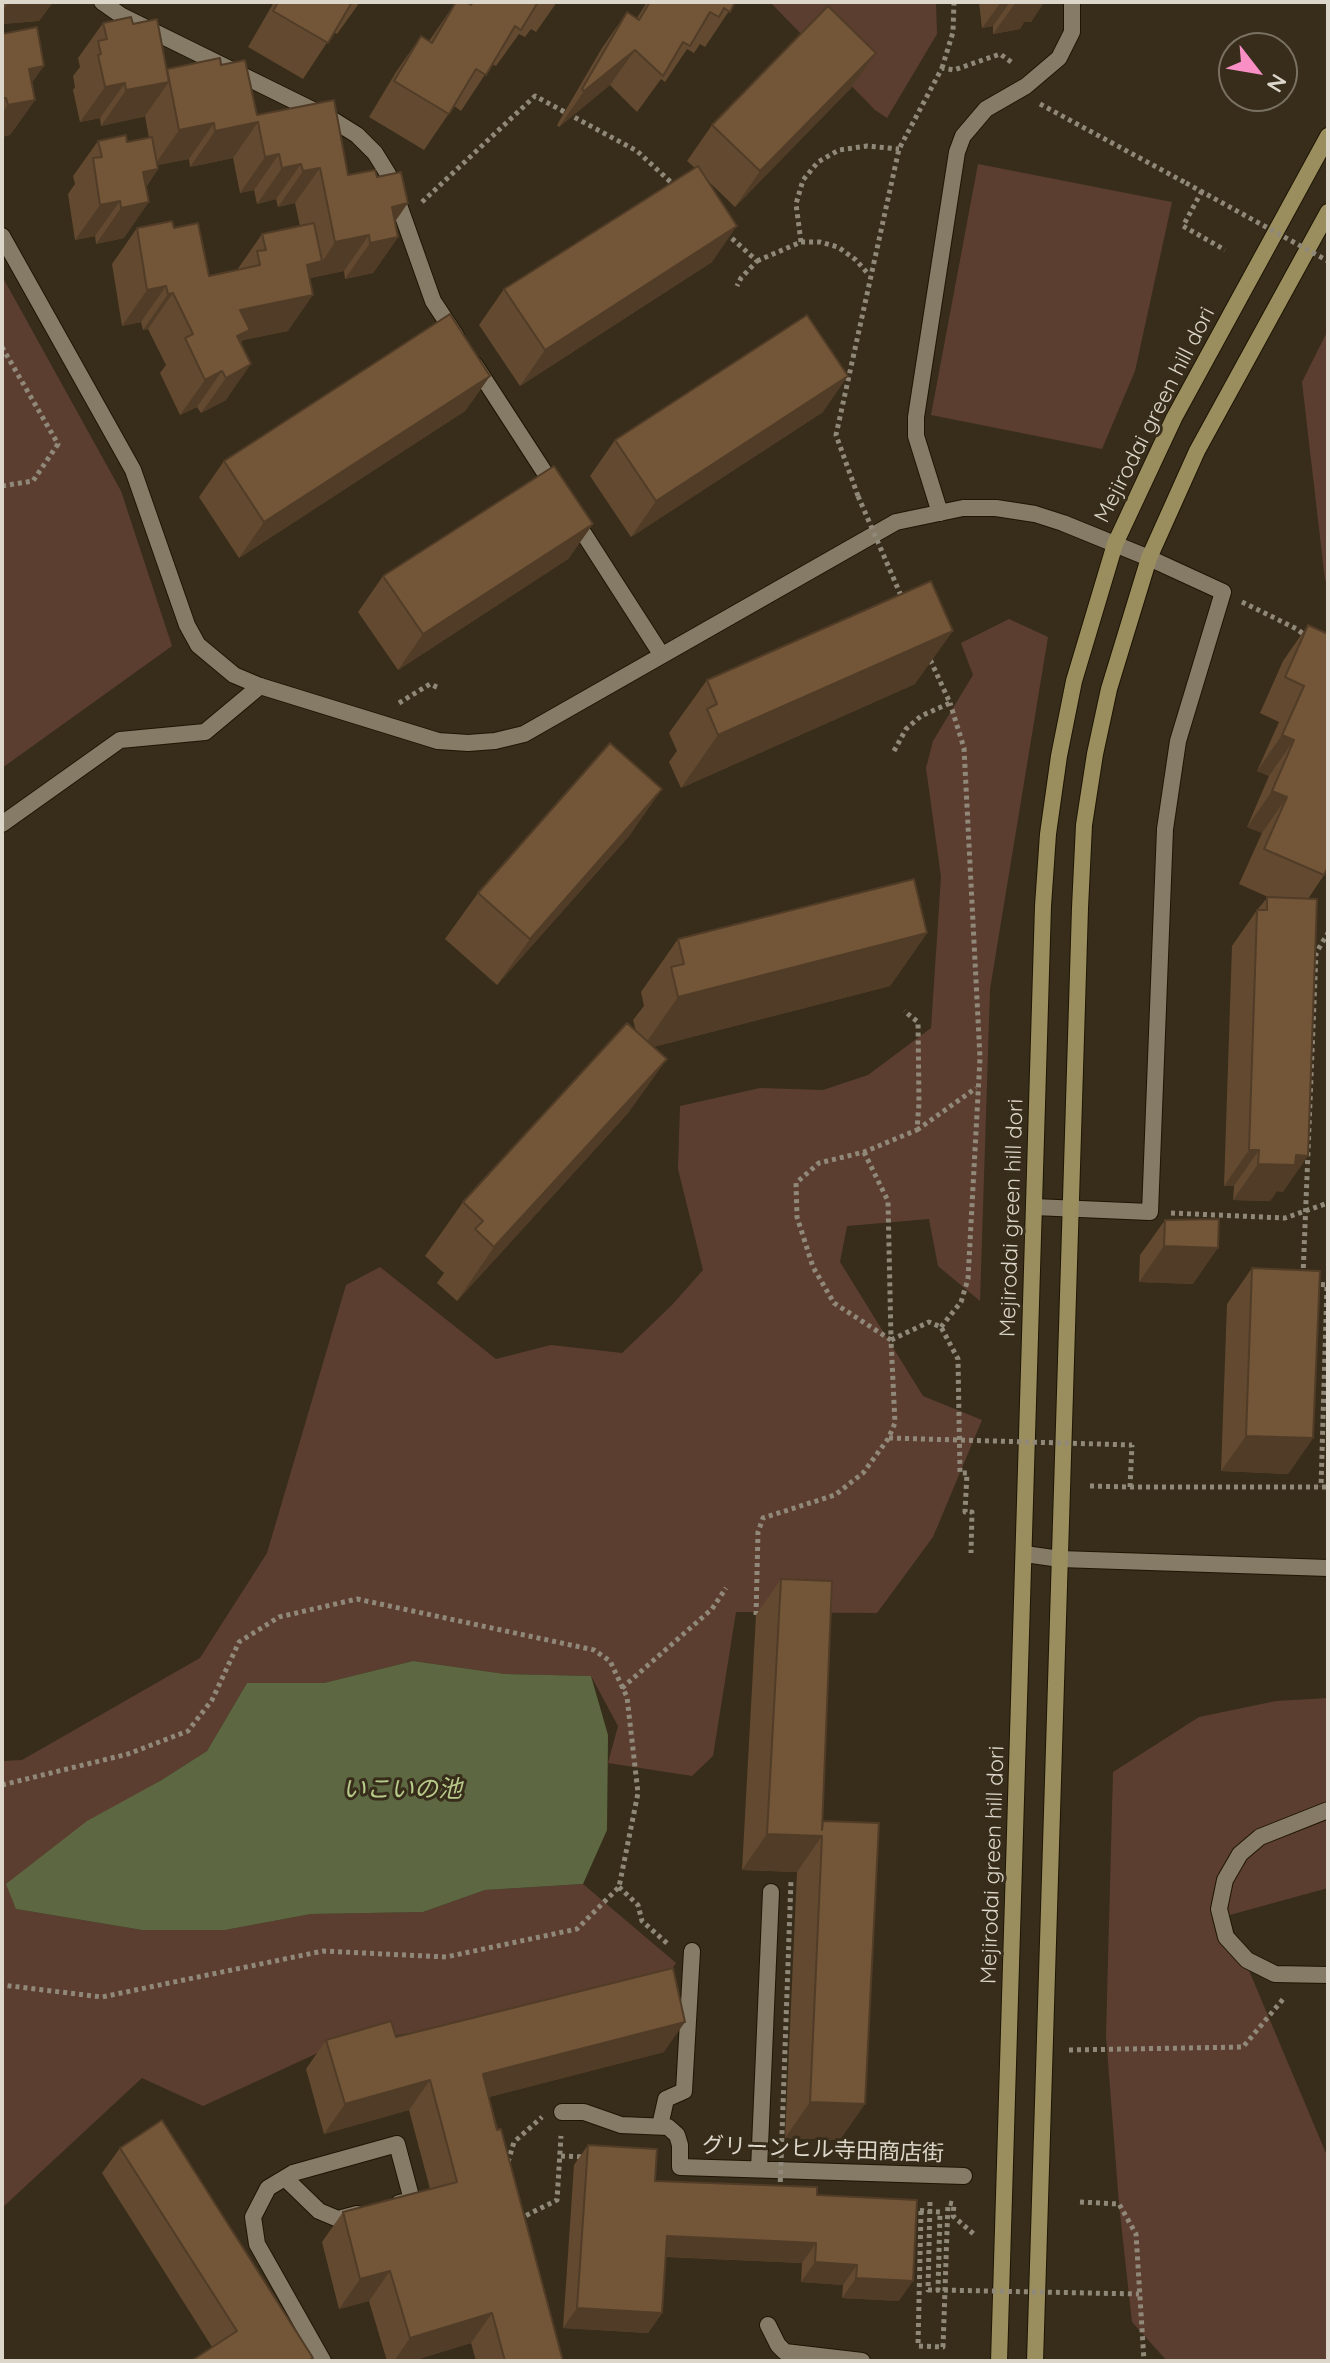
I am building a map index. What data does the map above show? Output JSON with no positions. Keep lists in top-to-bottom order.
{
  "streets": {
    "street": ["Mejirodai green hill dori", "グリーンヒル寺田商店街"]
  },
  "water": ["いこいの池"],
  "north": "bottom right"
}
